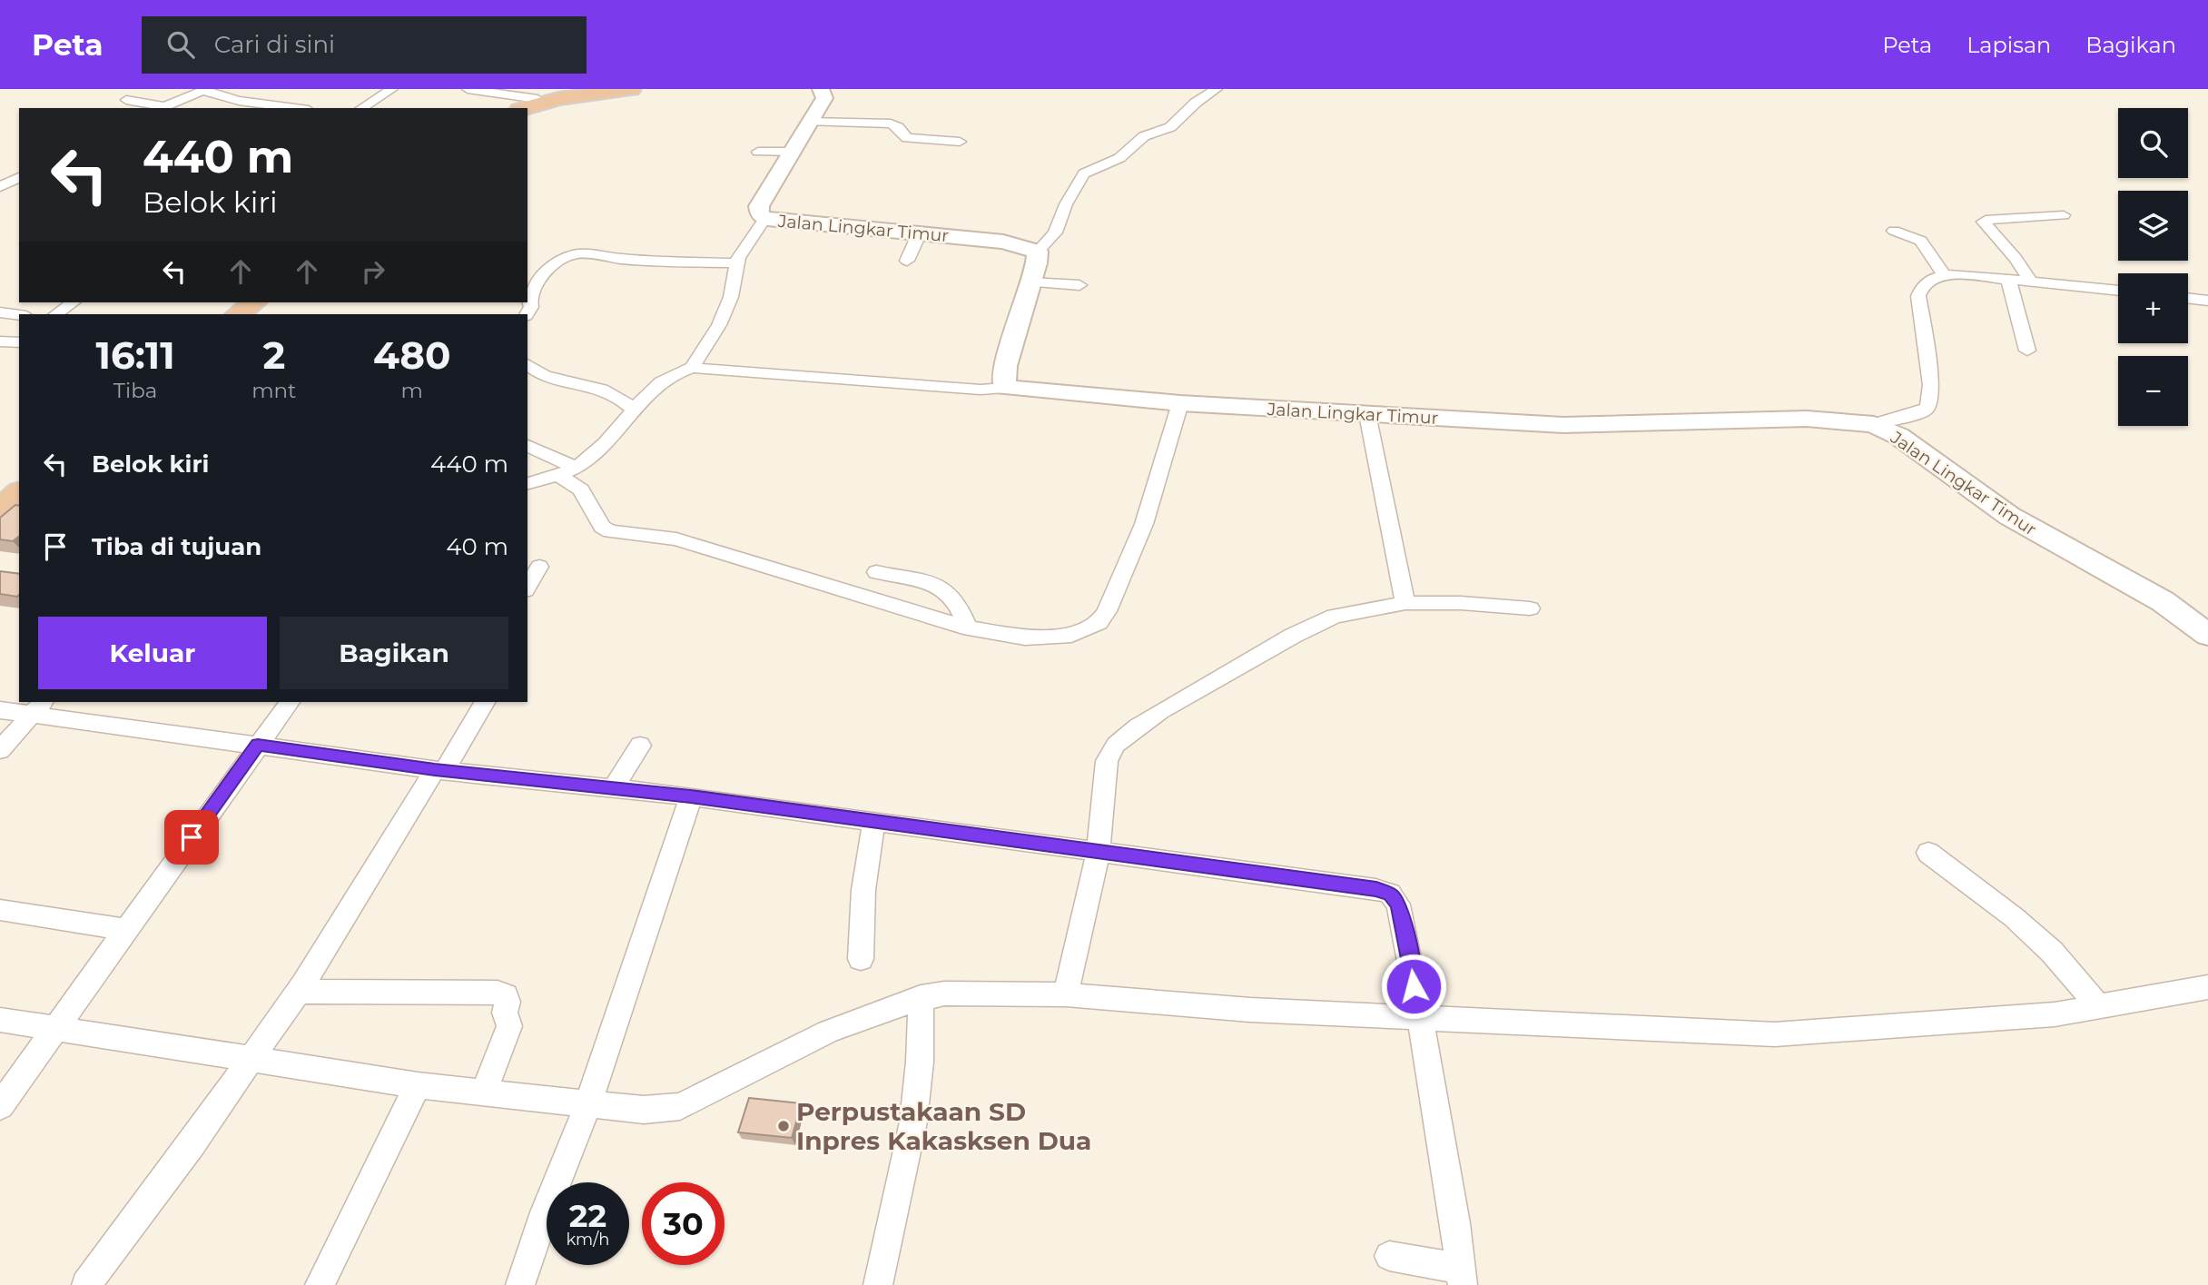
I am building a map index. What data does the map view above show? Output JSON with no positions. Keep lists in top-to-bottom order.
{
  "streets": {
    "main road": ["Jalan Lingkar Timur"]
  },
  "places": ["Perpustakaan SD Inpres Kakasksen Dua"],
  "page": {
    "header": "Peta",
    "search": "Cari di sini",
    "nav": ["Peta", "Lapisan", "Bagikan"],
    "map_buttons": ["+", "−"],
    "turn": ["440 m", "Belok kiri"],
    "eta": [
      "16:11",
      "Tiba",
      "2",
      "mnt",
      "480",
      "m"
    ],
    "list": [
      {
        "name": "Belok kiri",
        "value": "440 m"
      },
      {
        "name": "Tiba di tujuan",
        "value": "40 m"
      }
    ],
    "buttons": ["Keluar", "Bagikan"],
    "speed": "22 km/h",
    "limit": "30"
  }
}
